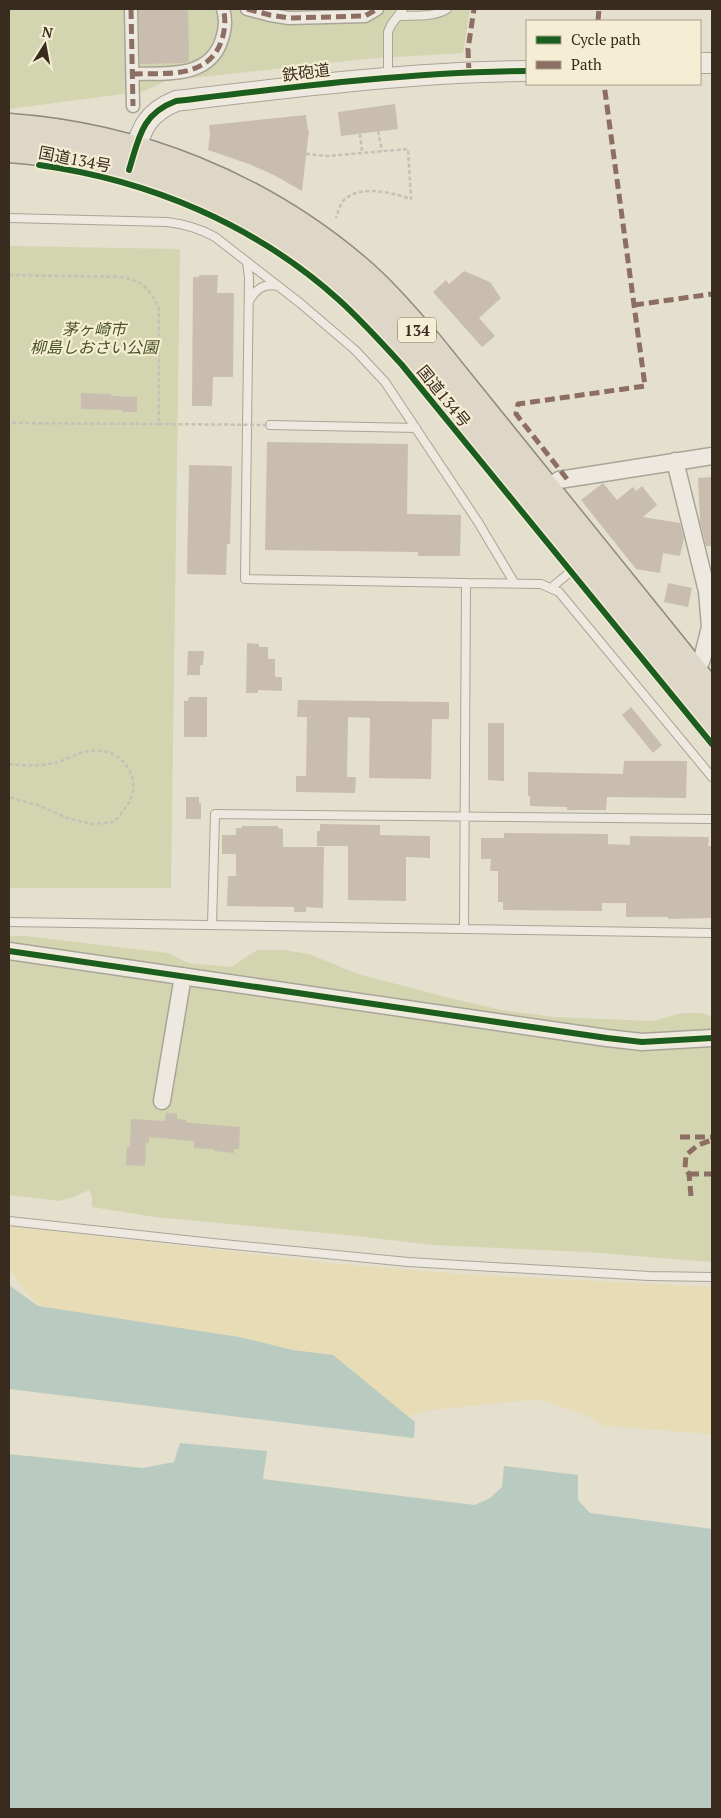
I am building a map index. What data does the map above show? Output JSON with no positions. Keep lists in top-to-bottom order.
{
  "streets": {
    "highway": ["国道134号", "134"],
    "street": ["鉄砲道"]
  },
  "crossings": [
    ["鉄砲道", "国道134号"]
  ],
  "parks": ["茅ヶ崎市 柳島しおさい公園"],
  "legend": ["Cycle path", "Path"],
  "north": "top"
}
